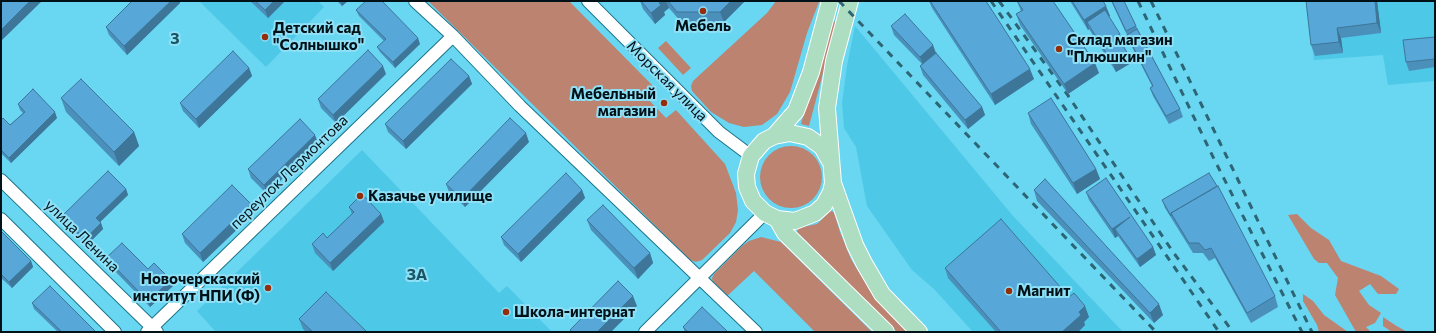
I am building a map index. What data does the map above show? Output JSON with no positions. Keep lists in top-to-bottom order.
{
  "streets": {
    "street": ["Морская улица", "переулок Лермонтова", "улица Ленина"]
  },
  "crossings": [
    ["переулок Лермонтова", "улица Ленина"]
  ],
  "districts": ["3", "3А"],
  "places": [
    "Мебель",
    "Детский сад \"Солнышко\"",
    "Склад магазин \"Плюшкин\"",
    "Мебельный магазин",
    "Казачье училище",
    "Новочерскаский институт НПИ (Ф)",
    "Магнит",
    "Школа-интернат"
  ]
}
